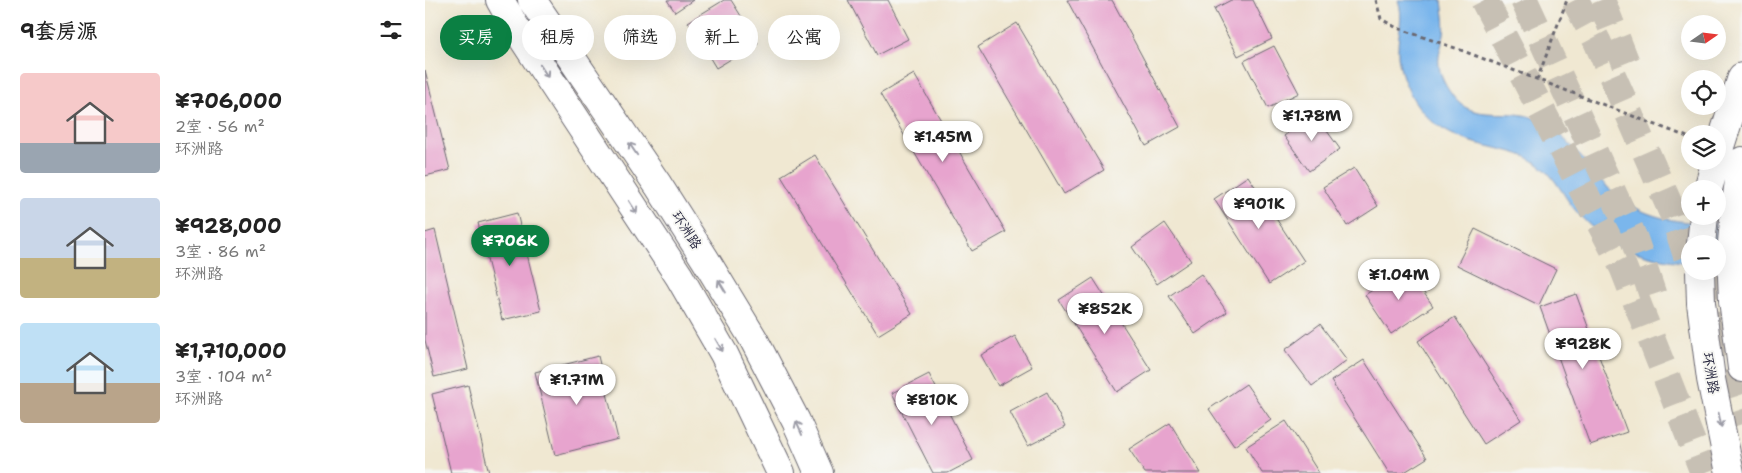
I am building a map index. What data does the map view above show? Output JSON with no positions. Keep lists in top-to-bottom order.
{
  "streets": {
    "street": ["环洲路"]
  },
  "north": "right",
  "page": {
    "heading": "9套房源",
    "map_buttons": ["+", "−"],
    "chip": [
      "买房",
      "租房",
      "筛选",
      "新上",
      "公寓"
    ],
    "list": [
      {
        "name": "¥706,000",
        "note": "2室 · 56 m² · 环洲路"
      },
      {
        "name": "¥928,000",
        "note": "3室 · 86 m² · 环洲路"
      },
      {
        "name": "¥1,710,000",
        "note": "3室 · 104 m² · 环洲路"
      }
    ],
    "price": [
      "¥1.78M",
      "¥1.45M",
      "¥901K",
      "¥706K",
      "¥1.04M",
      "¥852K",
      "¥928K",
      "¥1.71M",
      "¥810K"
    ]
  }
}
